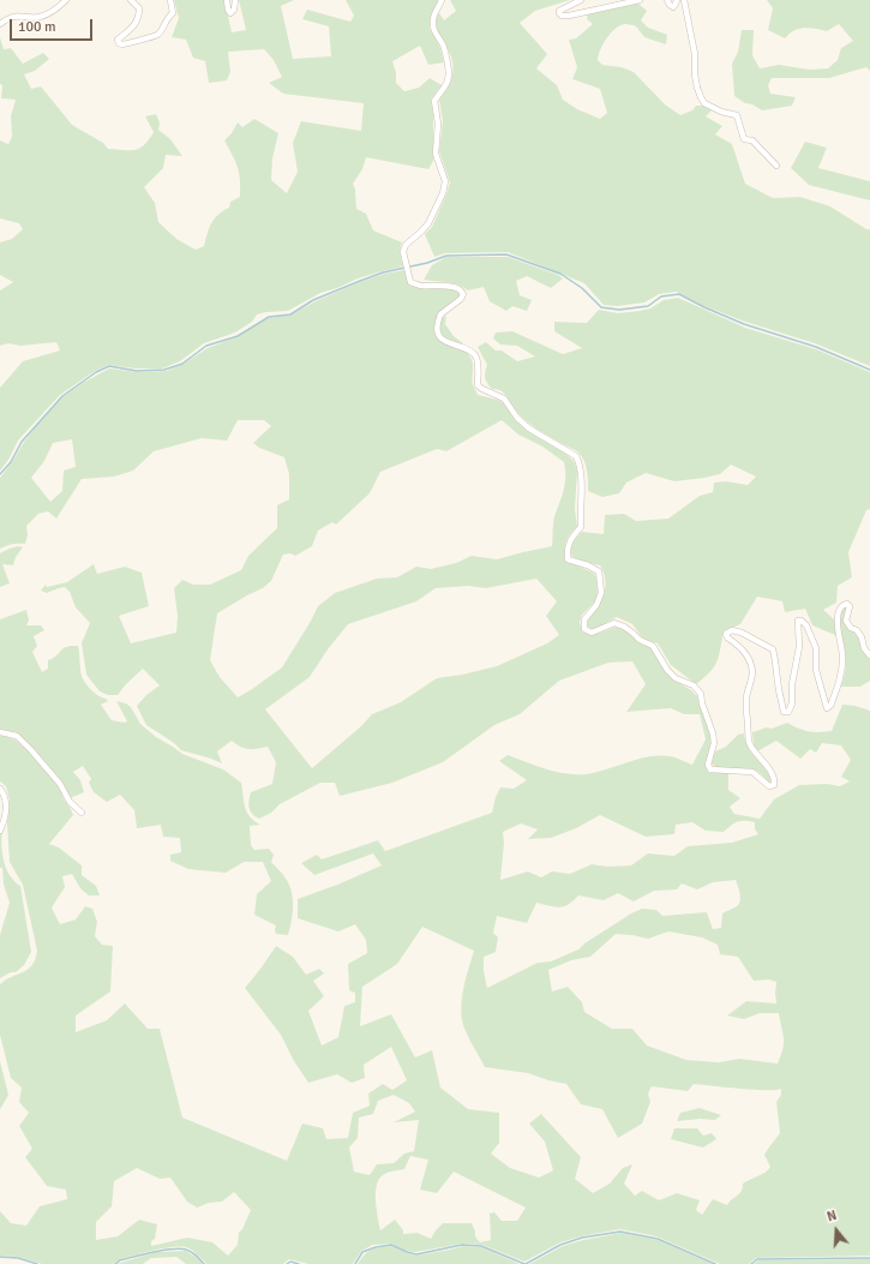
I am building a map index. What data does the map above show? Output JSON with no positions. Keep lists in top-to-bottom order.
{
  "scale_bar": "100 m",
  "north": "top"
}
